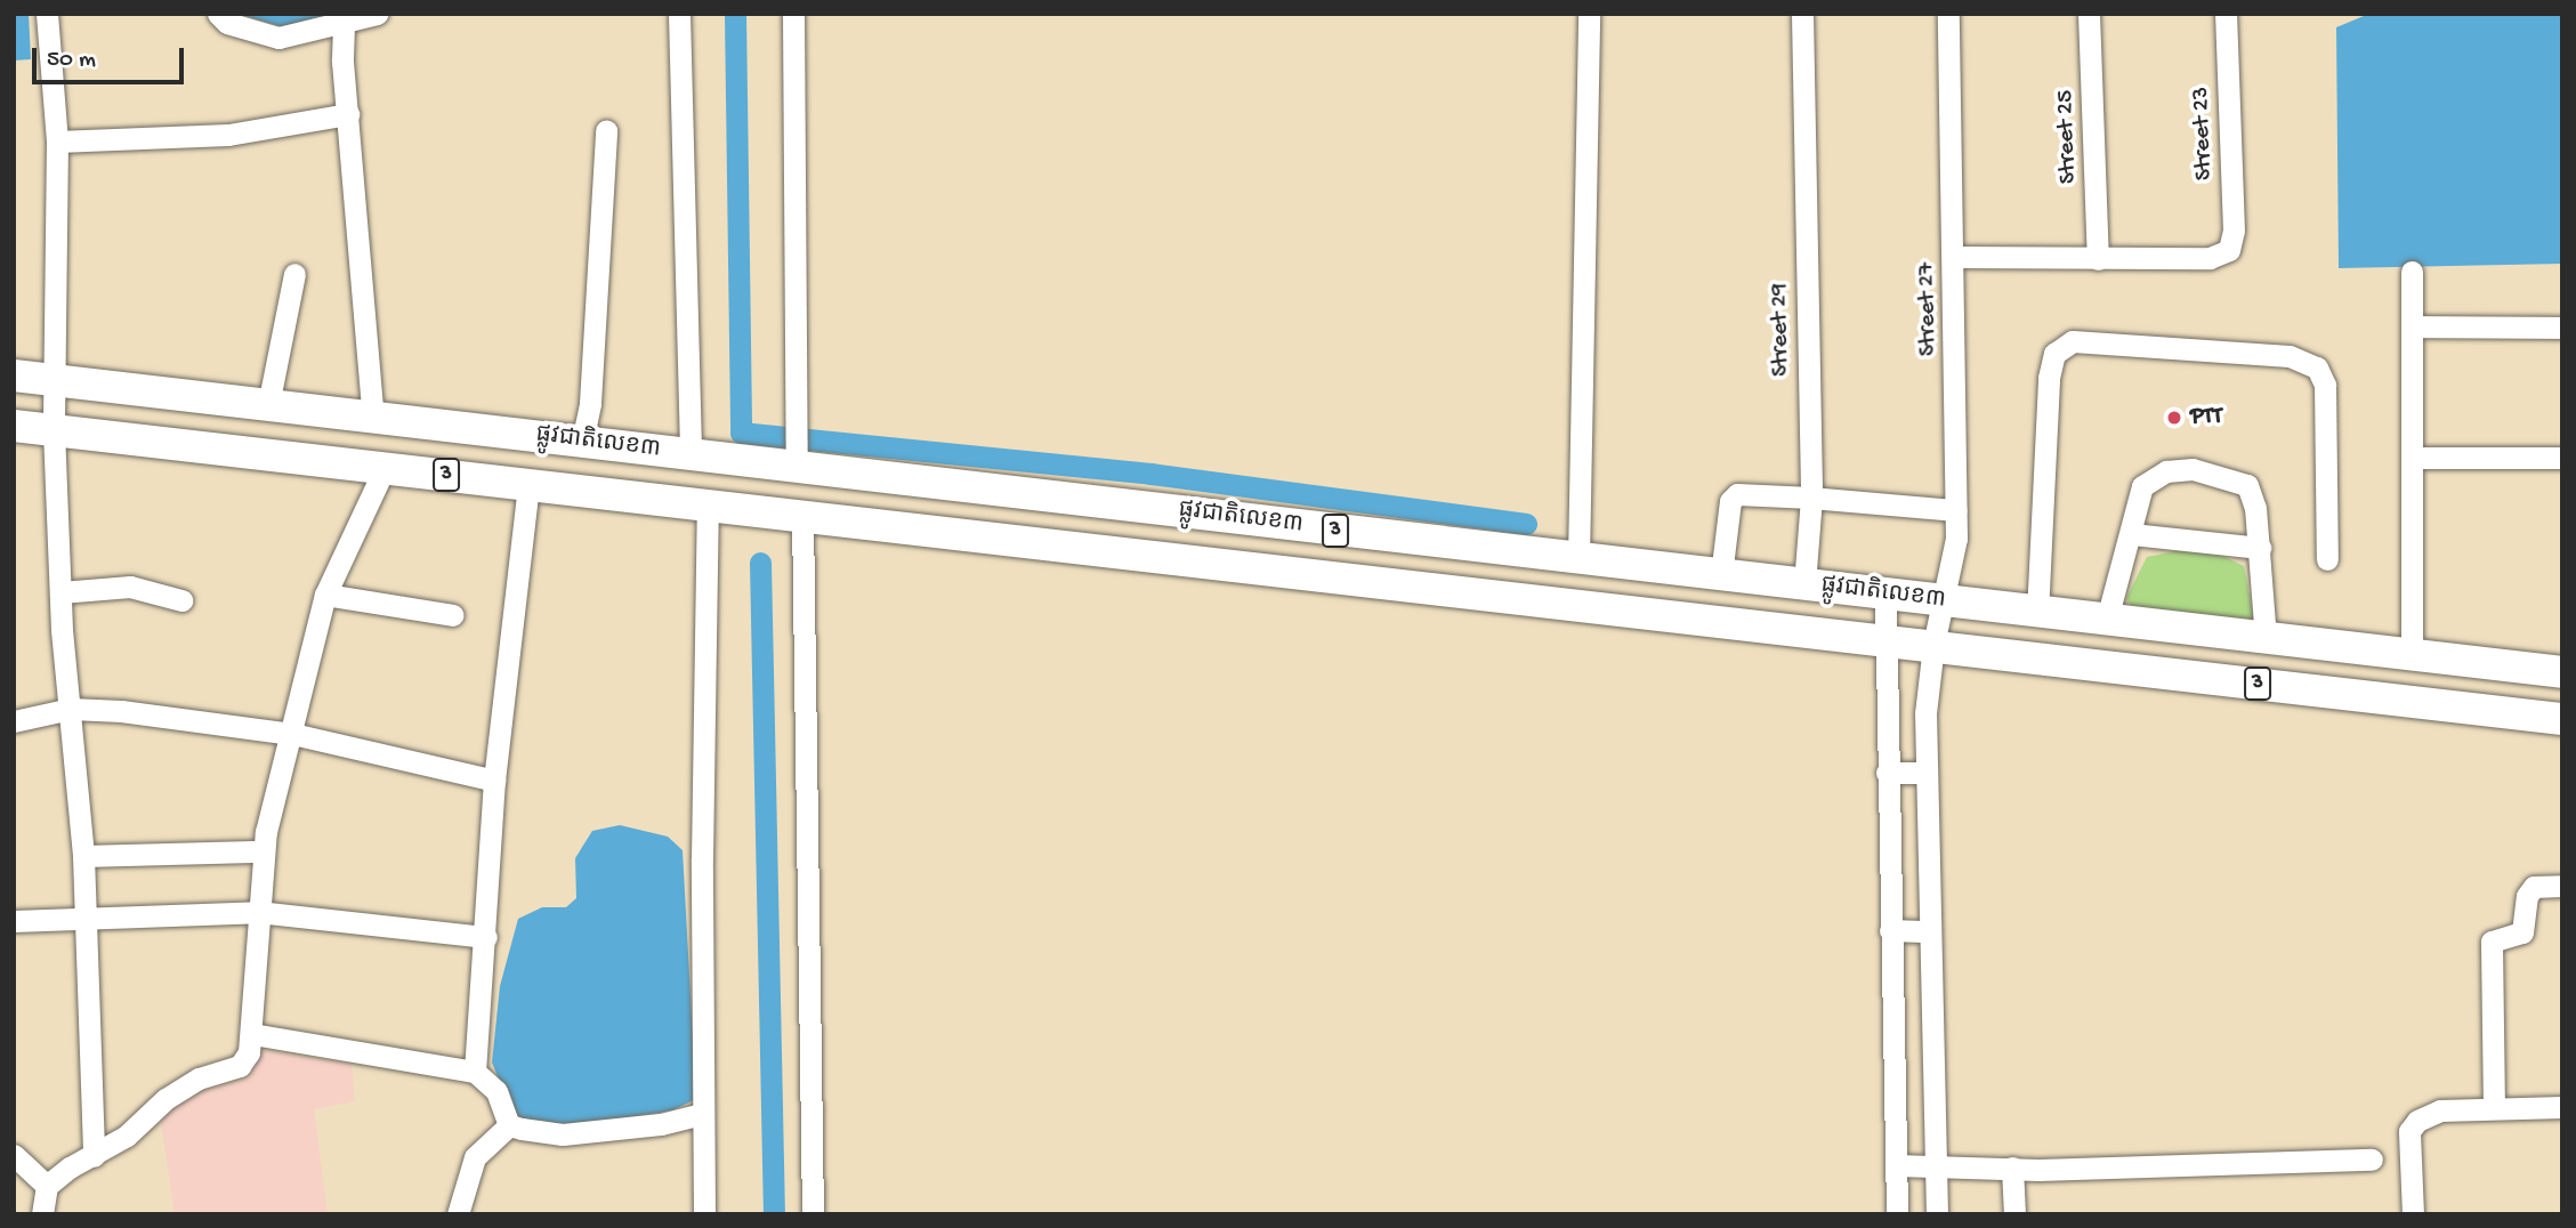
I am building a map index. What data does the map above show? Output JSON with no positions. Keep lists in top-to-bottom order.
{
  "streets": {
    "highway": ["ផ្លូវជាតិលេខ៣", "3"],
    "street": [
      "Street 23",
      "Street 25",
      "Street 27",
      "Street 29"
    ]
  },
  "crossings": [
    ["Street 23", "Street 25"],
    ["Street 27", "ផ្លូវជាតិលេខ៣"],
    ["Street 29", "ផ្លូវជាតិលេខ៣"]
  ],
  "places": ["PTT"],
  "scale_bar": "50 m"
}
